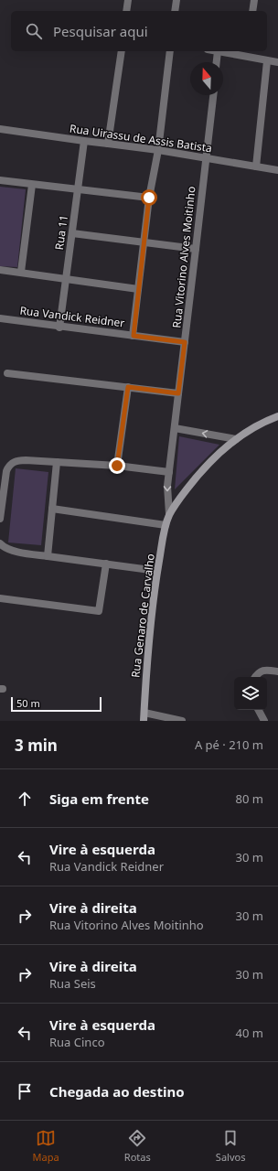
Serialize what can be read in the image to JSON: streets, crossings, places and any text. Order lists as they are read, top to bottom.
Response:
{
  "streets": {
    "main road": ["Rua Genaro de Carvalho"],
    "street": [
      "Rua Uirassu de Assis Batista",
      "Rua 11",
      "Rua Vitorino Alves Moitinho",
      "Rua Vandick Reidner"
    ]
  },
  "crossings": [
    ["Rua Uirassu de Assis Batista", "Rua 11"],
    ["Rua Uirassu de Assis Batista", "Rua Vitorino Alves Moitinho"],
    ["Rua 11", "Rua Vandick Reidner"],
    ["Rua Vitorino Alves Moitinho", "Rua Vandick Reidner"],
    ["Rua Vitorino Alves Moitinho", "Rua Genaro de Carvalho"]
  ],
  "scale_bar": "50 m",
  "north": "top",
  "page": {
    "search": "Pesquisar aqui",
    "scale": "50 m",
    "heading": ["3 min", "A pé · 210 m"],
    "list": [
      ["Siga em frente", "80 m"],
      ["Vire à esquerda", "Rua Vandick Reidner", "30 m"],
      ["Vire à direita", "Rua Vitorino Alves Moitinho", "30 m"],
      ["Vire à direita", "Rua Seis", "30 m"],
      ["Vire à esquerda", "Rua Cinco", "40 m"],
      "Chegada ao destino"
    ],
    "nav": ["Mapa", "Rotas", "Salvos"]
  }
}
